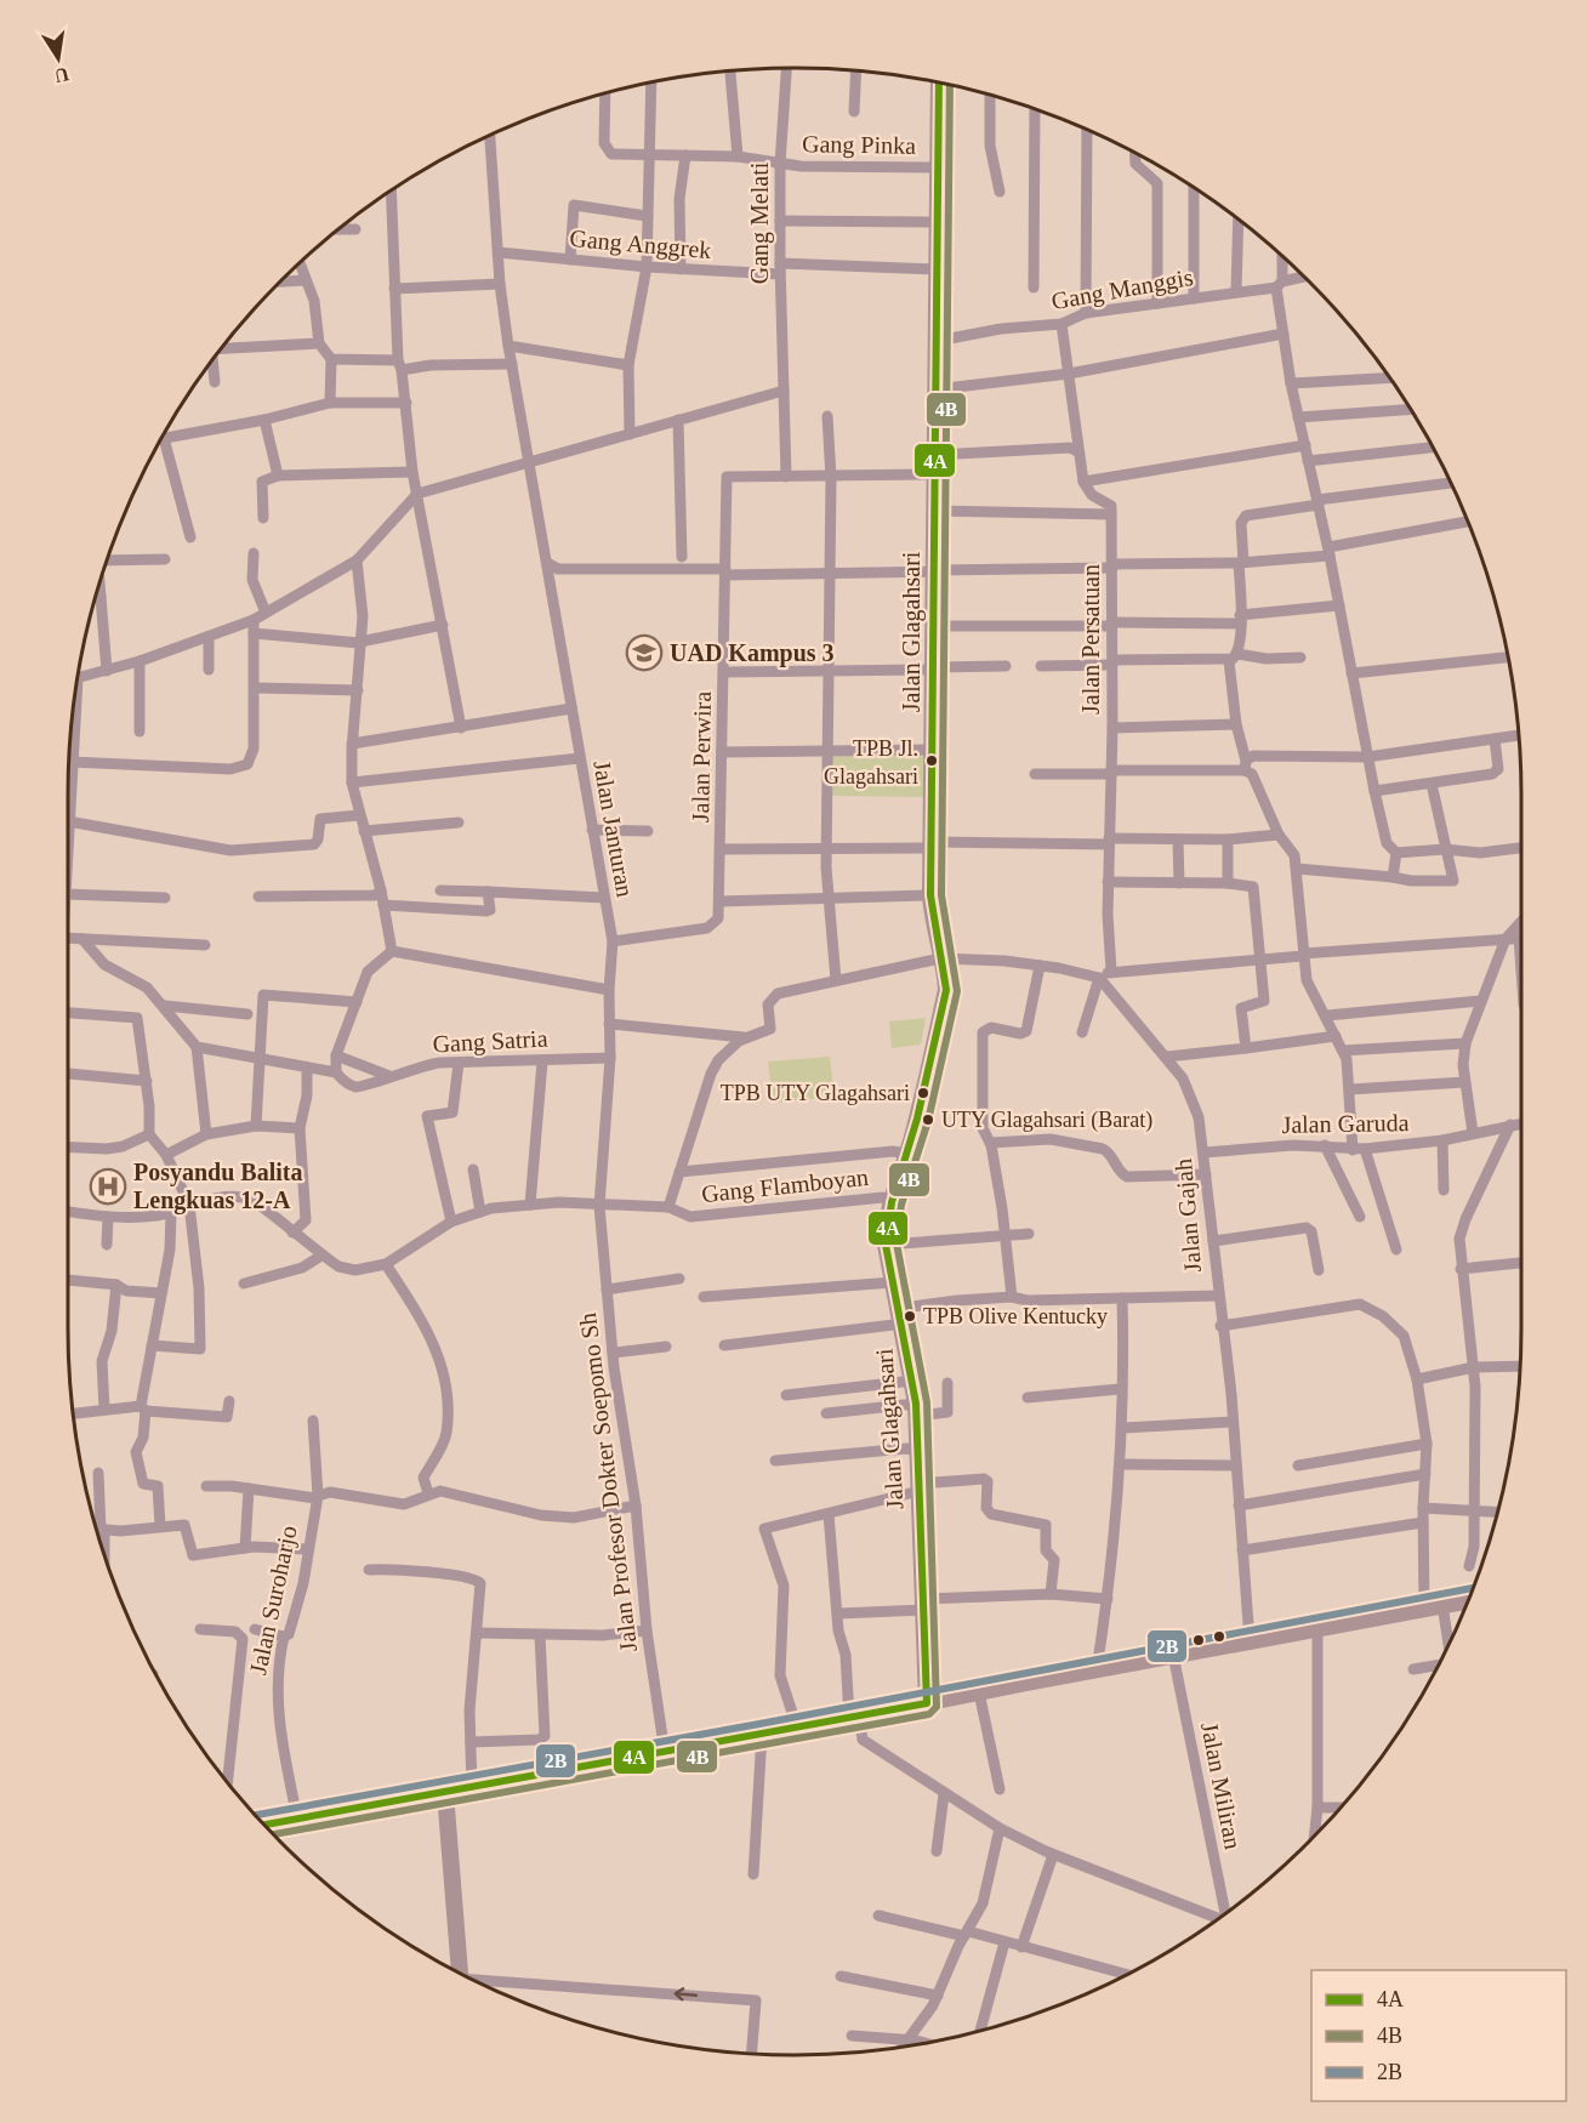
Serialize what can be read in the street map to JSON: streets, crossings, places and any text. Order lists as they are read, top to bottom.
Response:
{
  "streets": {
    "street": [
      "Gang Pinka",
      "Gang Melati",
      "Gang Anggrek",
      "Gang Manggis",
      "Jalan Glagahsari",
      "Jalan Persatuan",
      "Jalan Perwira",
      "Jalan Janturan",
      "Gang Satria",
      "Jalan Garuda",
      "Gang Flamboyan",
      "Jalan Gajah",
      "Jalan Profesor Dokter Soepomo Sh",
      "Jalan Suroharjo",
      "Jalan Miliran"
    ]
  },
  "crossings": [
    ["Gang Pinka", "Gang Melati"],
    ["Gang Pinka", "Jalan Glagahsari"],
    ["Gang Melati", "Gang Anggrek"],
    ["Gang Melati", "Jalan Perwira"],
    ["Gang Anggrek", "Jalan Glagahsari"],
    ["Gang Manggis", "Jalan Glagahsari"],
    ["Jalan Glagahsari", "Jalan Perwira"],
    ["Jalan Glagahsari", "Gang Flamboyan"],
    ["Jalan Perwira", "Jalan Janturan"],
    ["Jalan Janturan", "Gang Satria"],
    ["Jalan Janturan", "Gang Flamboyan"],
    ["Jalan Janturan", "Jalan Profesor Dokter Soepomo Sh"],
    ["Jalan Garuda", "Jalan Gajah"],
    ["Gang Flamboyan", "Jalan Profesor Dokter Soepomo Sh"]
  ],
  "places": {
    "school or university": ["UAD Kampus 3"],
    "other": [
      "TPB Jl. Glagahsari",
      "TPB UTY Glagahsari",
      "UTY Glagahsari (Barat)",
      "TPB Olive Kentucky"
    ],
    "hospital": ["Posyandu Balita Lengkuas 12-A"]
  },
  "lines": ["transit line 4A", "transit line 4B", "transit line 2B"],
  "legend": ["4A", "4B", "2B"],
  "north": "bottom"
}
